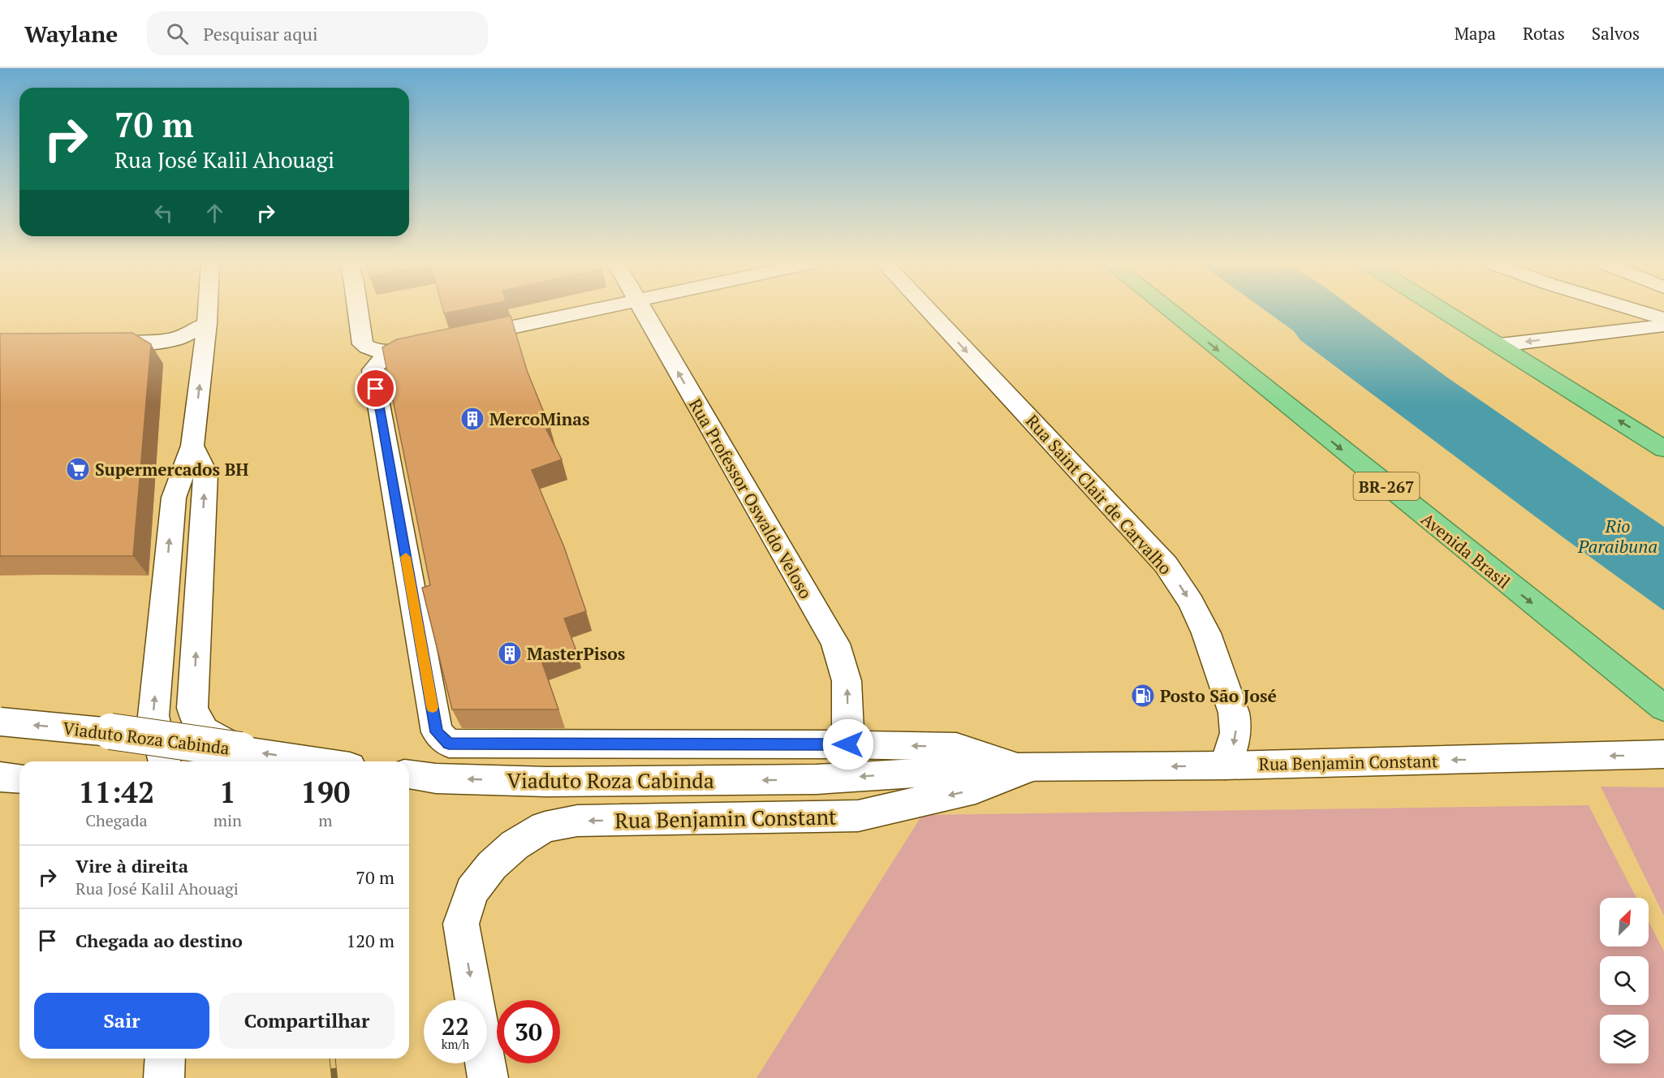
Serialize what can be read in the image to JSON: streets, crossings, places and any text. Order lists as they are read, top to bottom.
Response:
{
  "streets": {
    "highway": ["BR-267", "Avenida Brasil"],
    "street": [
      "Rua Saint Clair de Carvalho",
      "Rua Professor Oswaldo Veloso",
      "Viaduto Roza Cabinda",
      "Rua Benjamin Constant"
    ]
  },
  "crossings": [
    ["Rua Saint Clair de Carvalho", "Rua Benjamin Constant"],
    ["Rua Professor Oswaldo Veloso", "Rua Benjamin Constant"],
    ["Viaduto Roza Cabinda", "Rua Benjamin Constant"]
  ],
  "one_way": [
    "Rua Saint Clair de Carvalho",
    "Rua Professor Oswaldo Veloso",
    "Viaduto Roza Cabinda",
    "Rua Benjamin Constant"
  ],
  "water": ["Rio Paraibuna"],
  "places": {
    "building": ["MercoMinas", "MasterPisos"],
    "supermarket": ["Supermercados BH"],
    "fuel station": ["Posto São José"]
  },
  "north": "top right",
  "page": {
    "header": "Waylane",
    "search": "Pesquisar aqui",
    "nav": ["Mapa", "Rotas", "Salvos"],
    "turn": ["70 m", "Rua José Kalil Ahouagi"],
    "eta": [
      "11:42",
      "Chegada",
      "1",
      "min",
      "190",
      "m"
    ],
    "list": [
      {
        "name": "Vire à direita",
        "note": "Rua José Kalil Ahouagi",
        "value": "70 m"
      },
      {
        "name": "Chegada ao destino",
        "value": "120 m"
      }
    ],
    "buttons": ["Sair", "Compartilhar"],
    "speed": "22 km/h",
    "limit": "30"
  }
}
